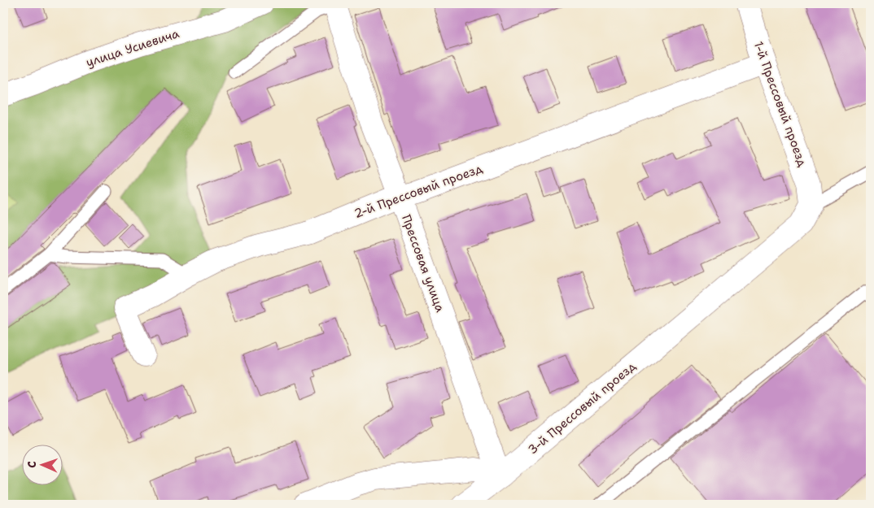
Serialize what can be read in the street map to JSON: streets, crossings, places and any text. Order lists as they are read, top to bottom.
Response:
{
  "streets": {
    "street": [
      "улица Усиевича",
      "1-й Прессовый проезд",
      "2-й Прессовый проезд",
      "Прессовая улица",
      "3-й Прессовый проезд"
    ]
  },
  "crossings": [
    ["1-й Прессовый проезд", "2-й Прессовый проезд"],
    ["1-й Прессовый проезд", "3-й Прессовый проезд"],
    ["2-й Прессовый проезд", "Прессовая улица"],
    ["Прессовая улица", "3-й Прессовый проезд"]
  ],
  "north": "left"
}
